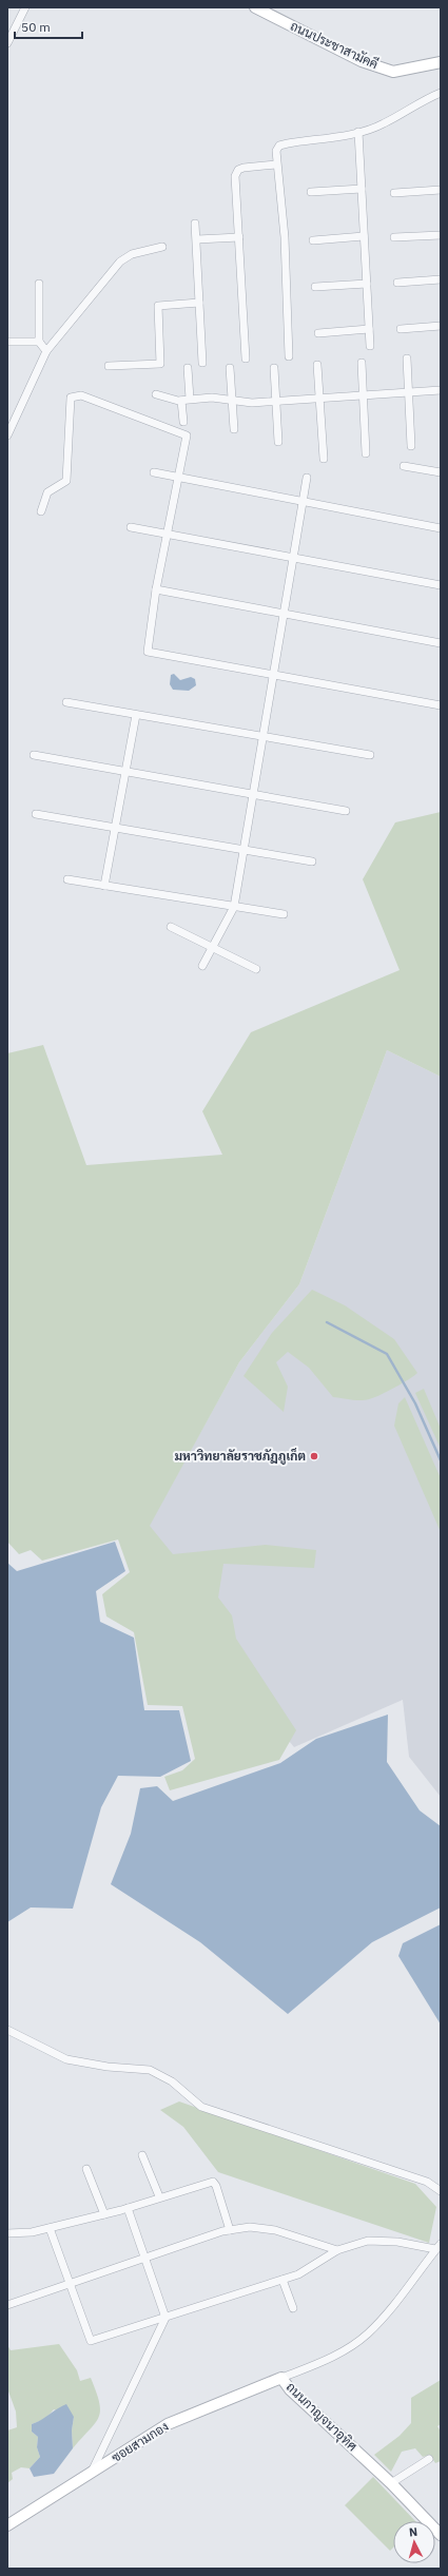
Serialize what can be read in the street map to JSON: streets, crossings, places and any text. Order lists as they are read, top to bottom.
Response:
{
  "streets": {
    "street": ["ถนนประชาสามัคคี", "ถนนกาญจนาอุทิศ", "ซอยสามกอง"]
  },
  "crossings": [
    ["ถนนกาญจนาอุทิศ", "ซอยสามกอง"]
  ],
  "places": ["มหาวิทยาลัยราชภัฏภูเก็ต"],
  "scale_bar": "50 m",
  "north": "top"
}
